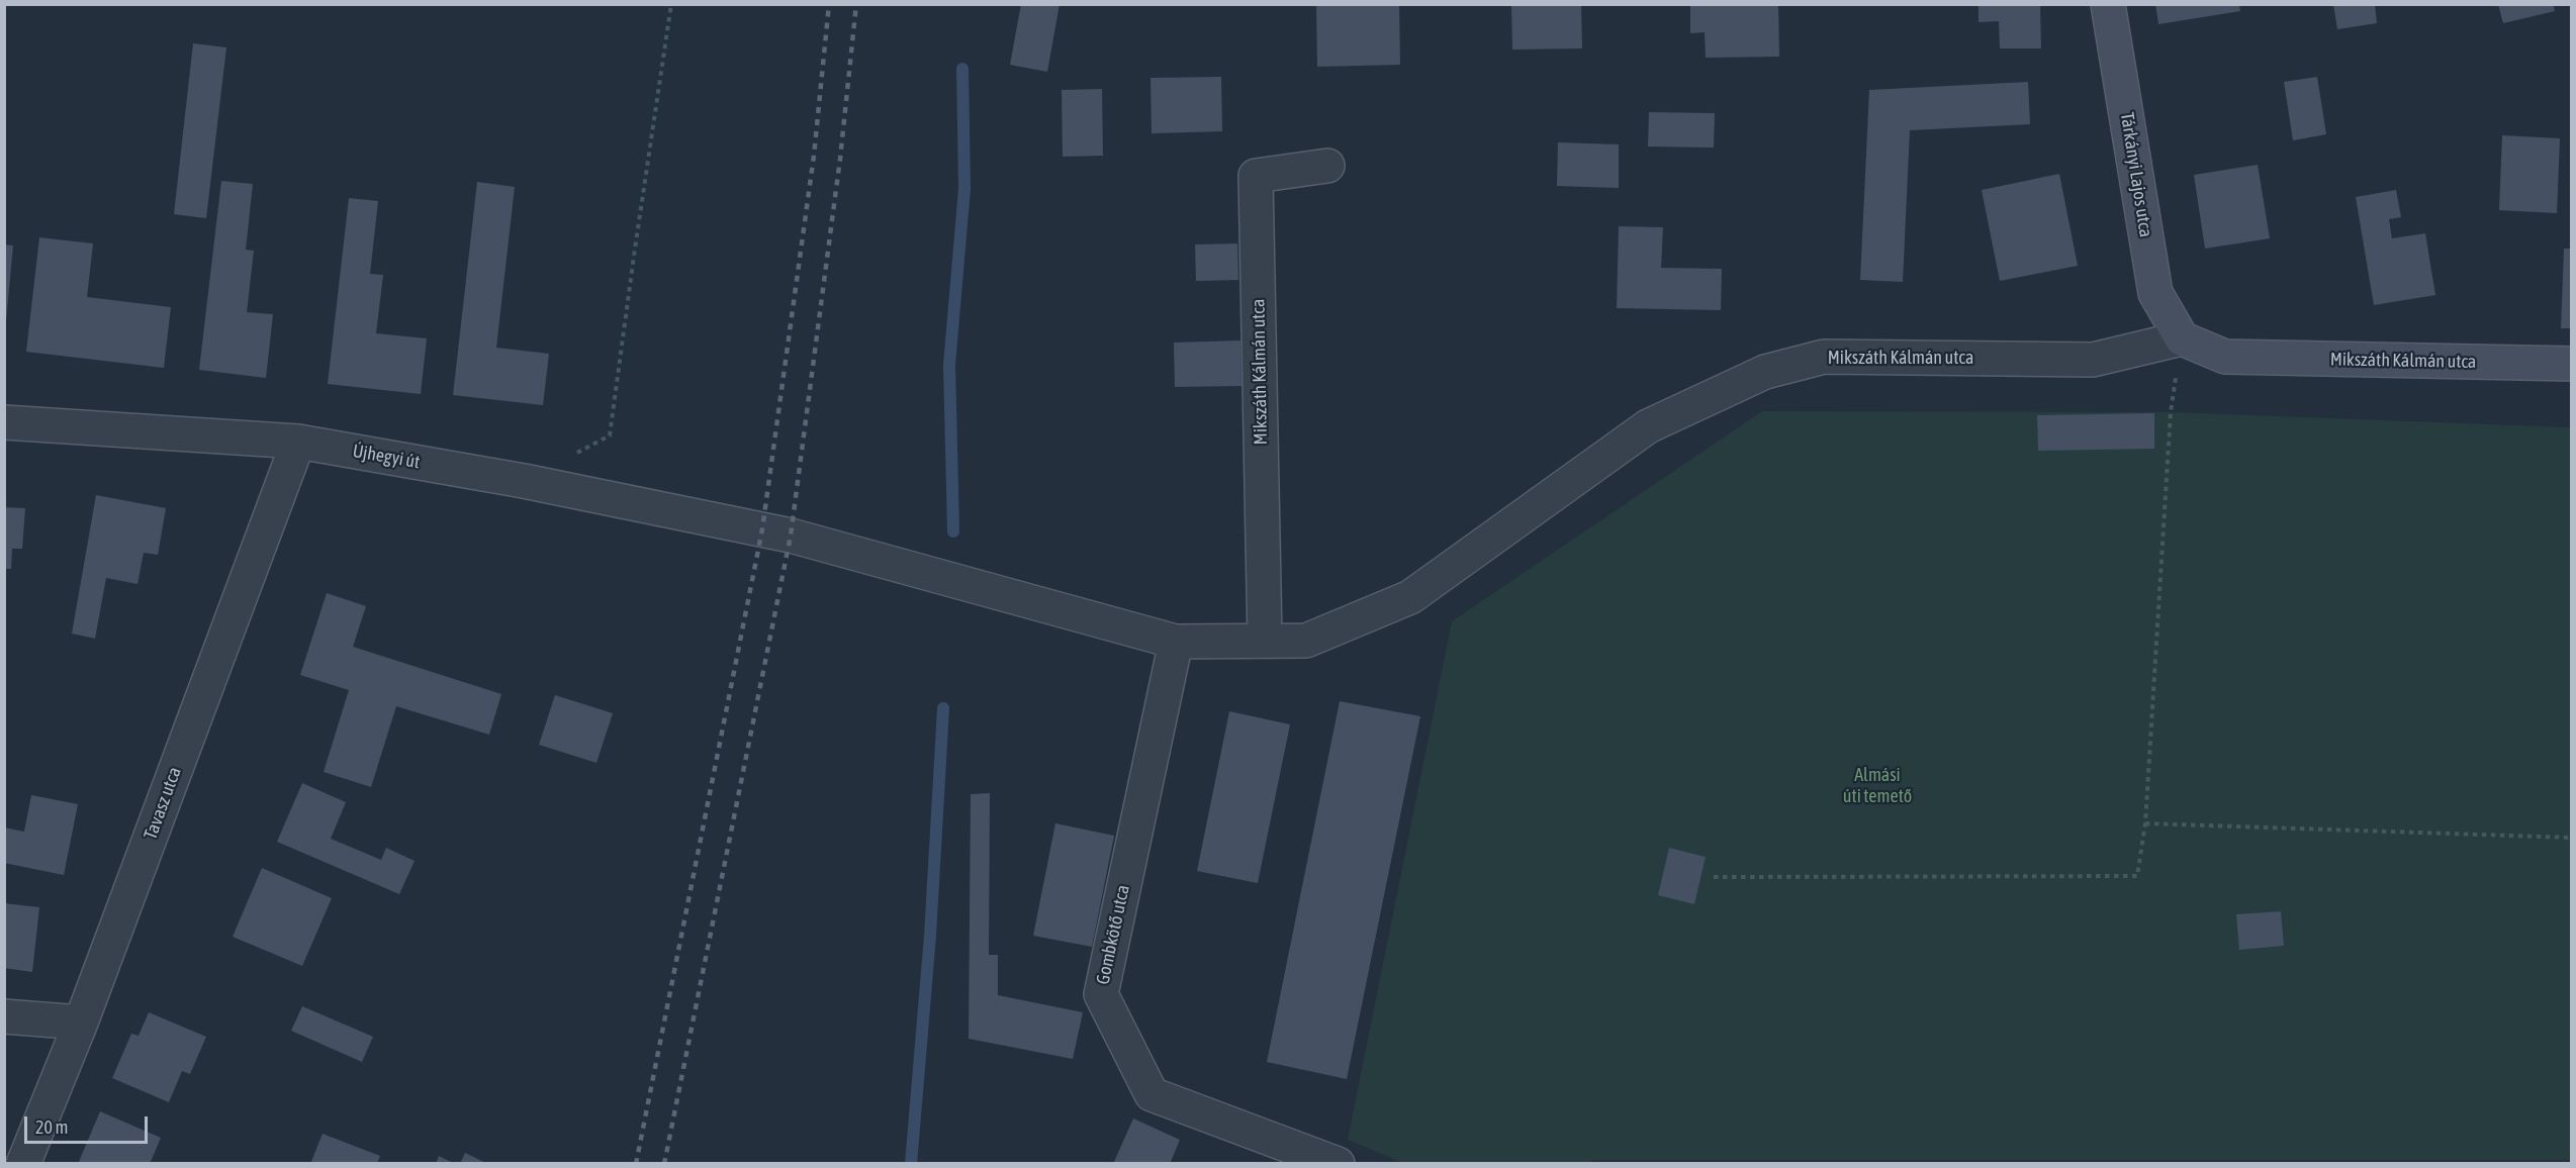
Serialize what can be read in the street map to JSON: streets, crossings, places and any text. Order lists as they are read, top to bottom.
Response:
{
  "streets": {
    "street": [
      "Tárkányi Lajos utca",
      "Mikszáth Kálmán utca",
      "Újhegyi út",
      "Tavasz utca",
      "Gombkötő utca"
    ]
  },
  "crossings": [
    ["Tárkányi Lajos utca", "Mikszáth Kálmán utca"],
    ["Mikszáth Kálmán utca", "Újhegyi út"],
    ["Mikszáth Kálmán utca", "Gombkötő utca"],
    ["Újhegyi út", "Tavasz utca"]
  ],
  "parks": ["Almási úti temető"],
  "scale_bar": "20 m"
}
